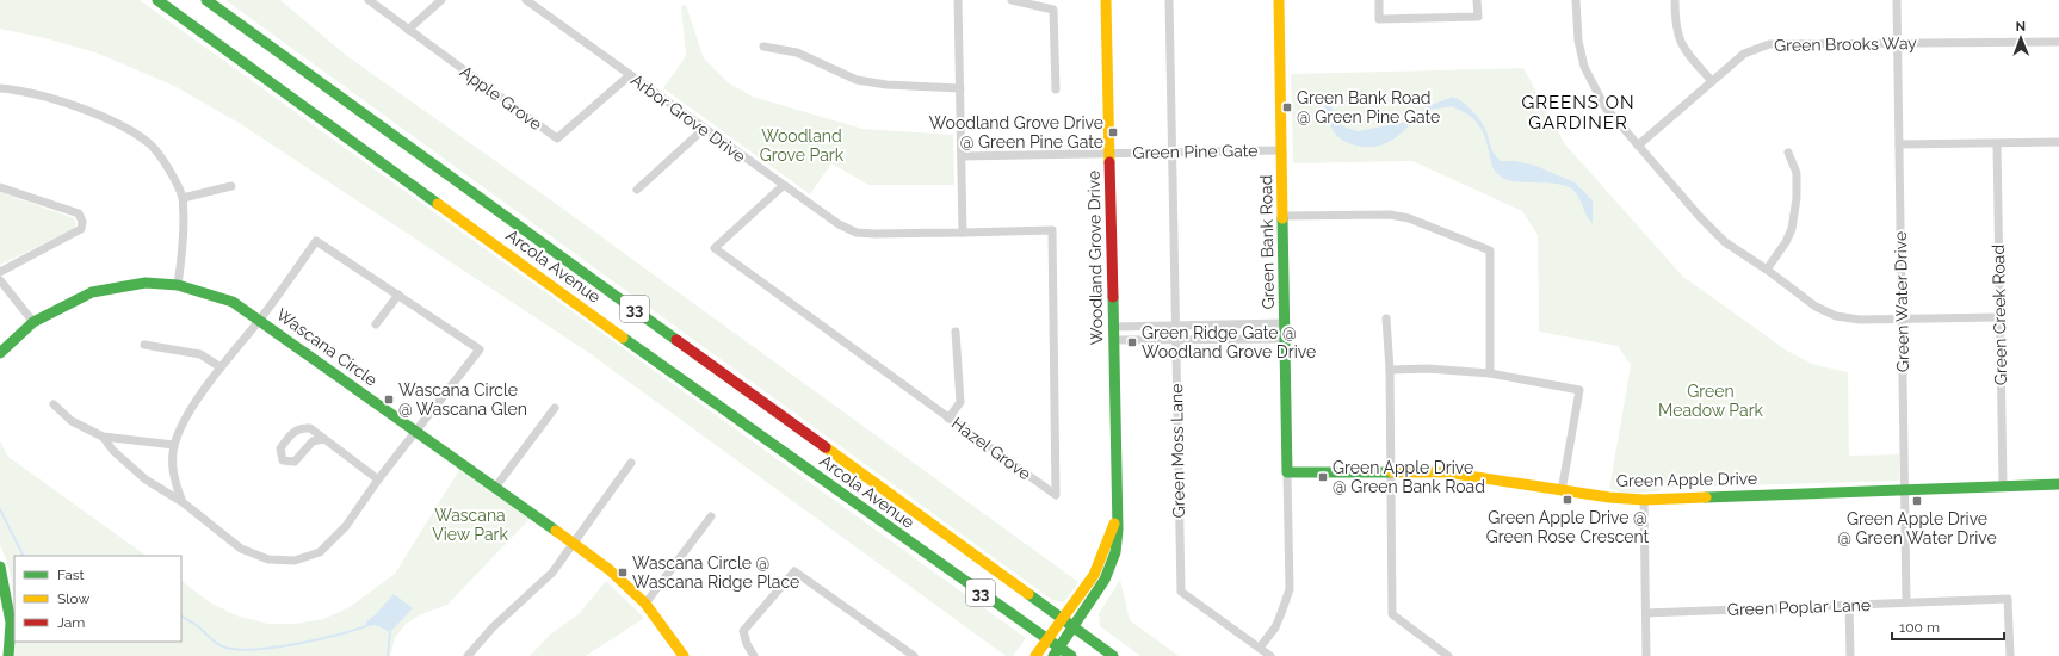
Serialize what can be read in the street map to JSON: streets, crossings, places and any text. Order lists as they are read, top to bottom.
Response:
{
  "streets": {
    "street": [
      "Green Brooks Way",
      "Apple Grove",
      "Arbor Grove Drive",
      "Green Pine Gate",
      "Green Bank Road",
      "Woodland Grove Drive",
      "Arcola Avenue",
      "Green Water Drive",
      "33",
      "Green Creek Road",
      "Wascana Circle",
      "Hazel Grove",
      "Green Moss Lane",
      "Green Apple Drive",
      "Green Poplar Lane"
    ]
  },
  "crossings": [
    ["Green Brooks Way", "Green Water Drive"],
    ["Apple Grove", "Arbor Grove Drive"],
    ["Arbor Grove Drive", "Hazel Grove"],
    ["Green Pine Gate", "Green Bank Road"],
    ["Green Pine Gate", "Woodland Grove Drive"],
    ["Green Pine Gate", "Green Moss Lane"],
    ["Green Bank Road", "Green Moss Lane"],
    ["Green Bank Road", "Green Apple Drive"],
    ["Woodland Grove Drive", "Arcola Avenue"],
    ["Green Water Drive", "Green Apple Drive"],
    ["Green Water Drive", "Green Poplar Lane"],
    ["Green Creek Road", "Green Apple Drive"]
  ],
  "districts": ["GREENS ON GARDINER"],
  "parks": ["Woodland Grove Park", "Green Meadow Park", "Wascana View Park"],
  "places": {
    "transit": [
      "Green Bank Road @ Green Pine Gate",
      "Woodland Grove Drive @ Green Pine Gate",
      "Green Ridge Gate @ Woodland Grove Drive",
      "Wascana Circle @ Wascana Glen",
      "Green Apple Drive @ Green Bank Road",
      "Green Apple Drive @ Green Rose Crescent",
      "Green Apple Drive @ Green Water Drive",
      "Wascana Circle @ Wascana Ridge Place"
    ]
  },
  "legend": ["Fast", "Slow", "Jam"],
  "scale_bar": "100 m",
  "north": "top"
}
